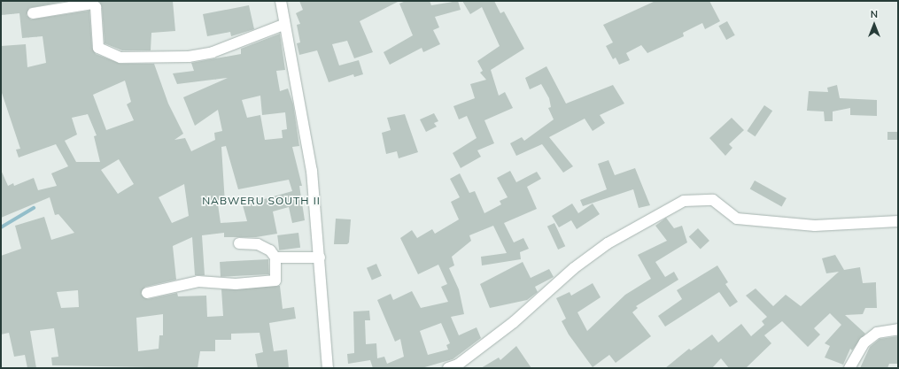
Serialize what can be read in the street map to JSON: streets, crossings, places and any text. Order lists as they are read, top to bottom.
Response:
{
  "districts": ["NABWERU SOUTH II"],
  "north": "top"
}
